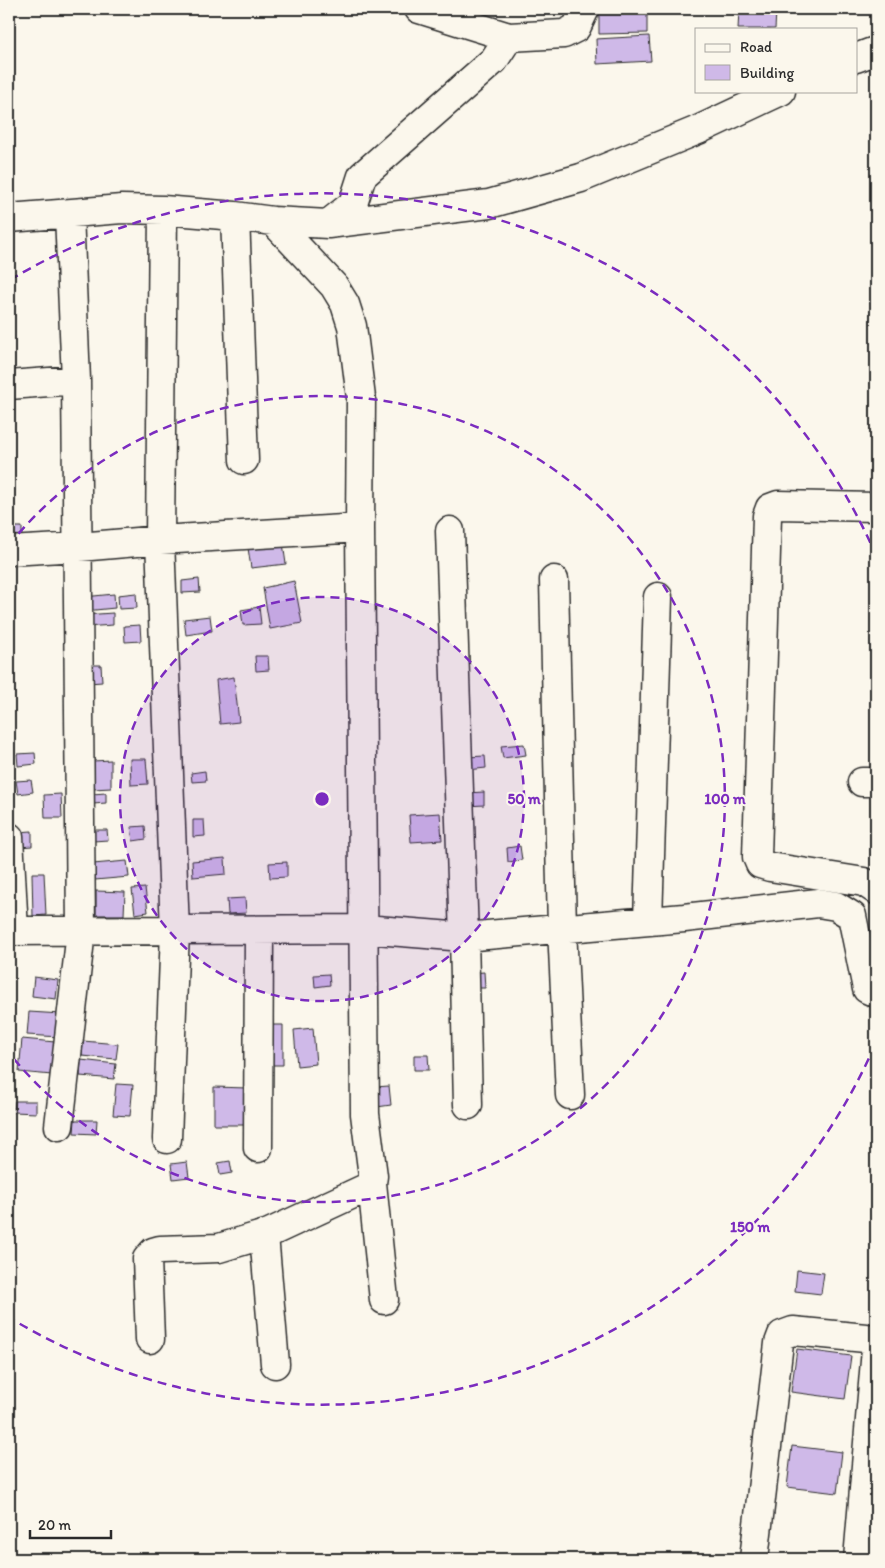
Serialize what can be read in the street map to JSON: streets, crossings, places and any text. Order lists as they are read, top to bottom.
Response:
{
  "legend": ["Road", "Building"],
  "scale_bar": "20 m",
  "rings": ["50 m", "100 m", "150 m"]
}
